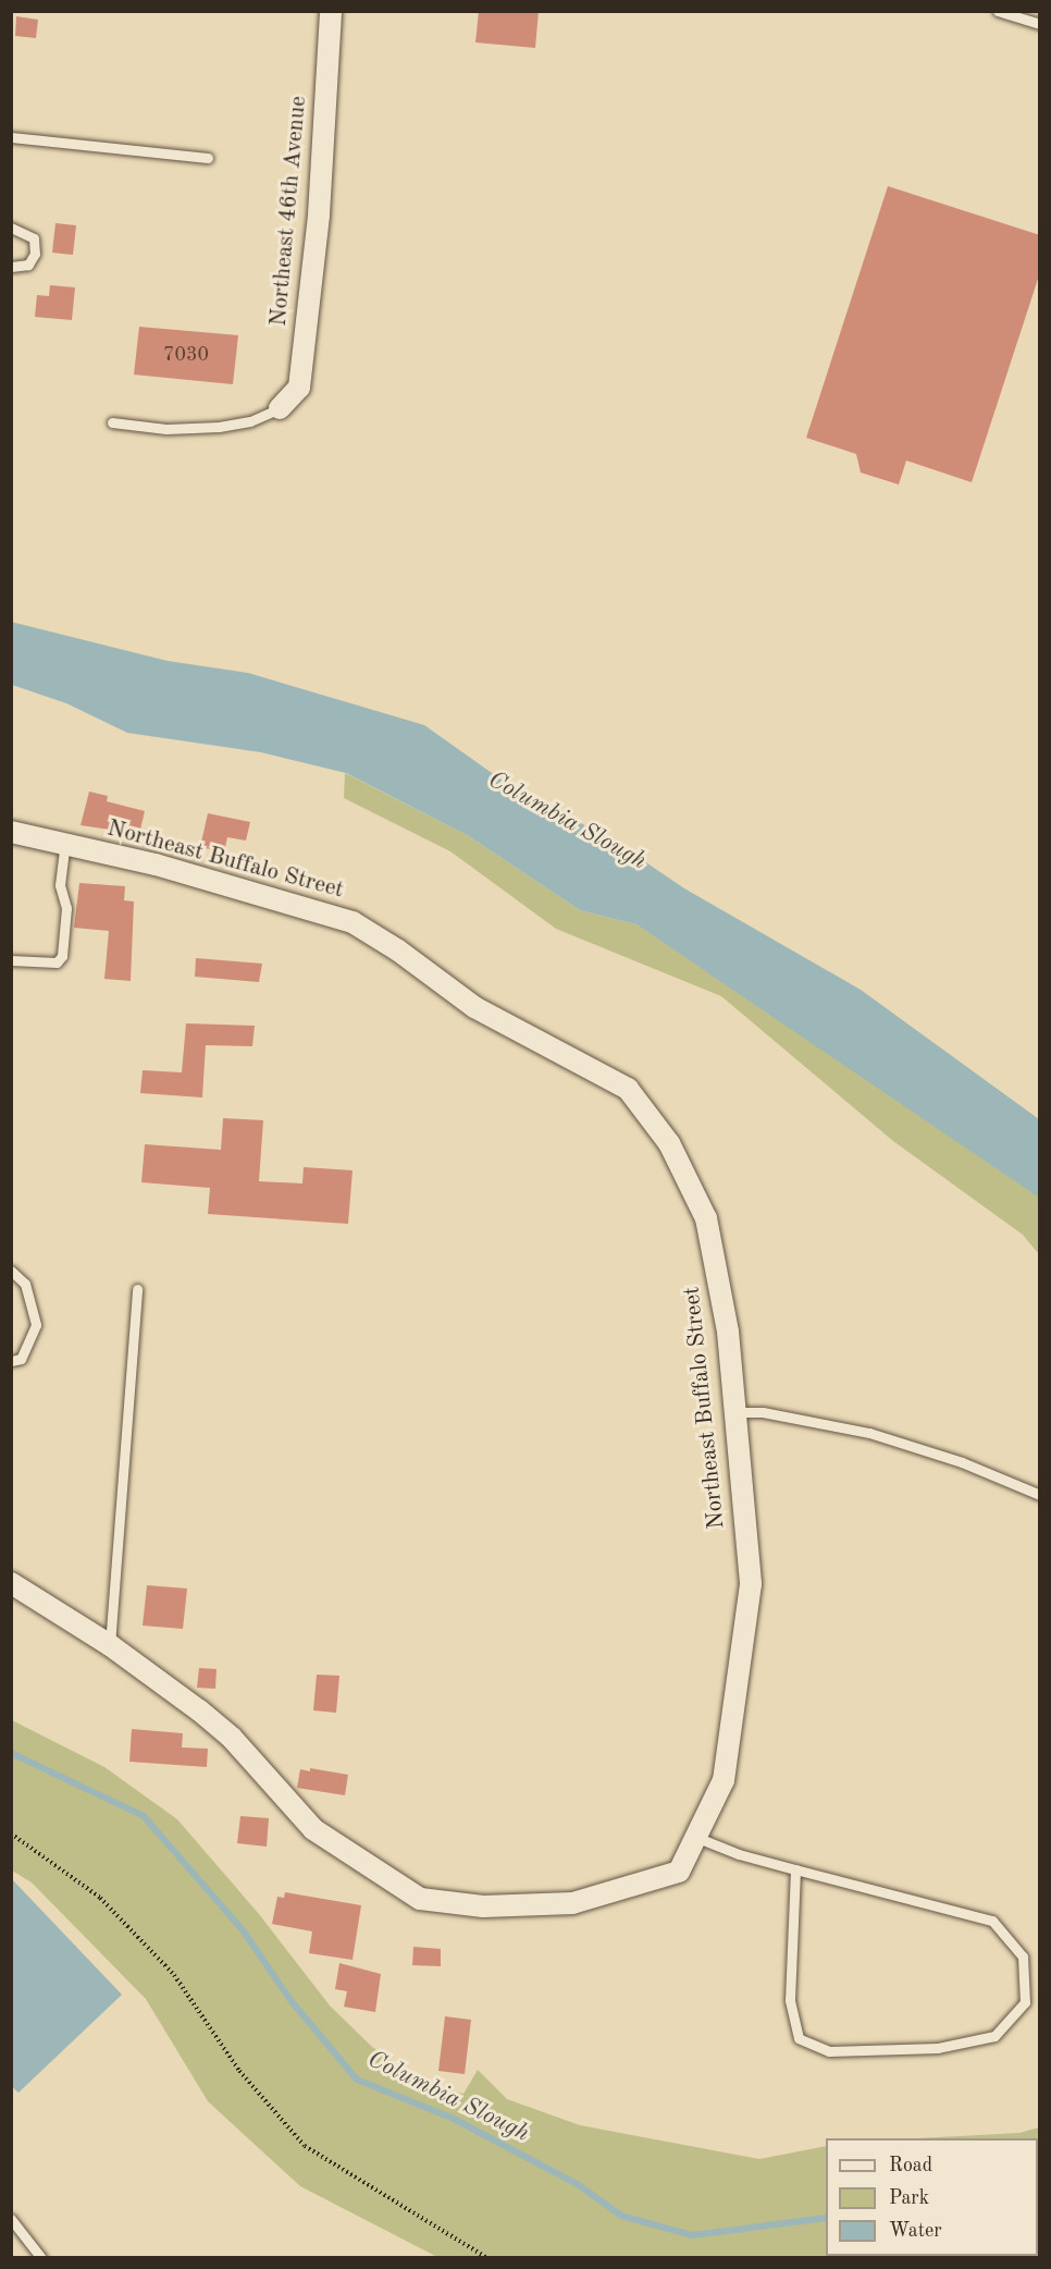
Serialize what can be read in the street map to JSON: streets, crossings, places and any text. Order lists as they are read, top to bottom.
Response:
{
  "streets": {
    "street": ["Northeast 46th Avenue", "Northeast Buffalo Street"]
  },
  "water": ["Columbia Slough"],
  "house_numbers": ["7030"],
  "legend": ["Road", "Park", "Water"]
}
